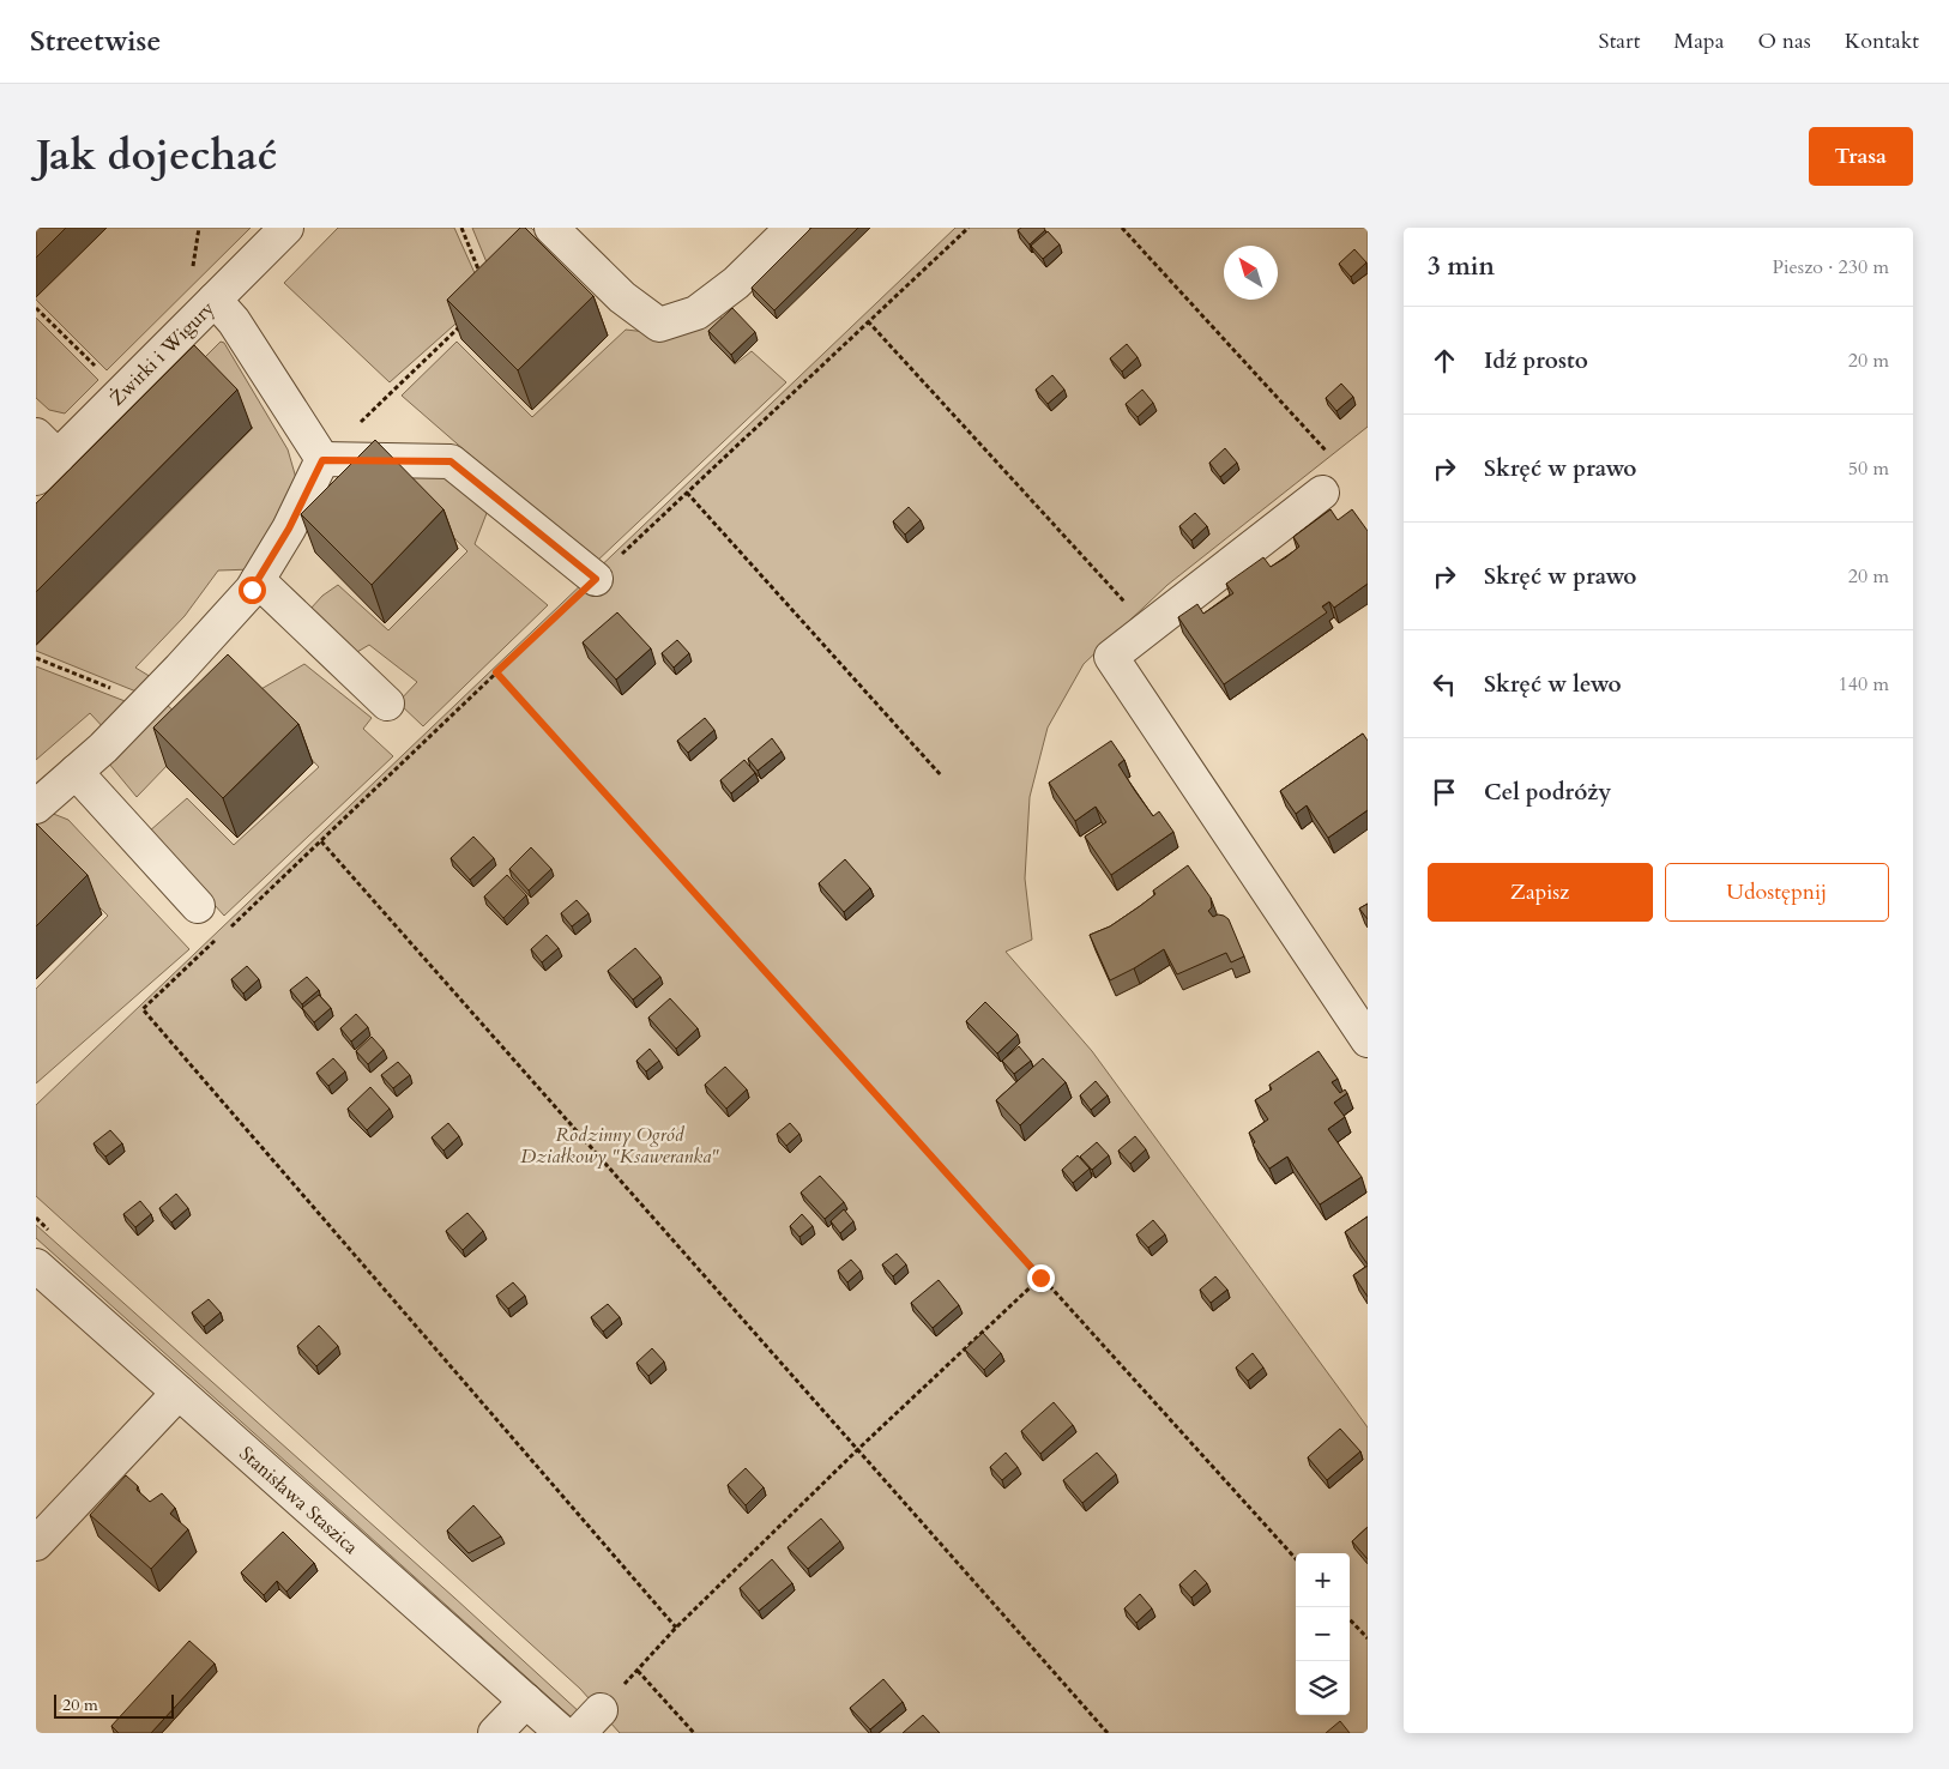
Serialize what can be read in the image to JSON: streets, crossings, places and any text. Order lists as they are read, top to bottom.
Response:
{
  "streets": {
    "street": ["Żwirki i Wigury", "Stanisława Staszica"]
  },
  "parks": ["Rodzinny Ogród Działkowy \"Ksaweranka\""],
  "scale_bar": "20 m",
  "north": "top left",
  "page": {
    "header": "Streetwise",
    "nav": [
      "Start",
      "Mapa",
      "O nas",
      "Kontakt"
    ],
    "title": "Jak dojechać",
    "buttons": [
      "Trasa",
      ["Zapisz", "Udostępnij"]
    ],
    "heading": ["3 min", "Pieszo · 230 m"],
    "list": [
      ["Idź prosto", "20 m"],
      ["Skręć w prawo", "50 m"],
      ["Skręć w prawo", "20 m"],
      ["Skręć w lewo", "140 m"],
      "Cel podróży"
    ],
    "map_buttons": ["+", "−"],
    "scale": "20 m"
  }
}
